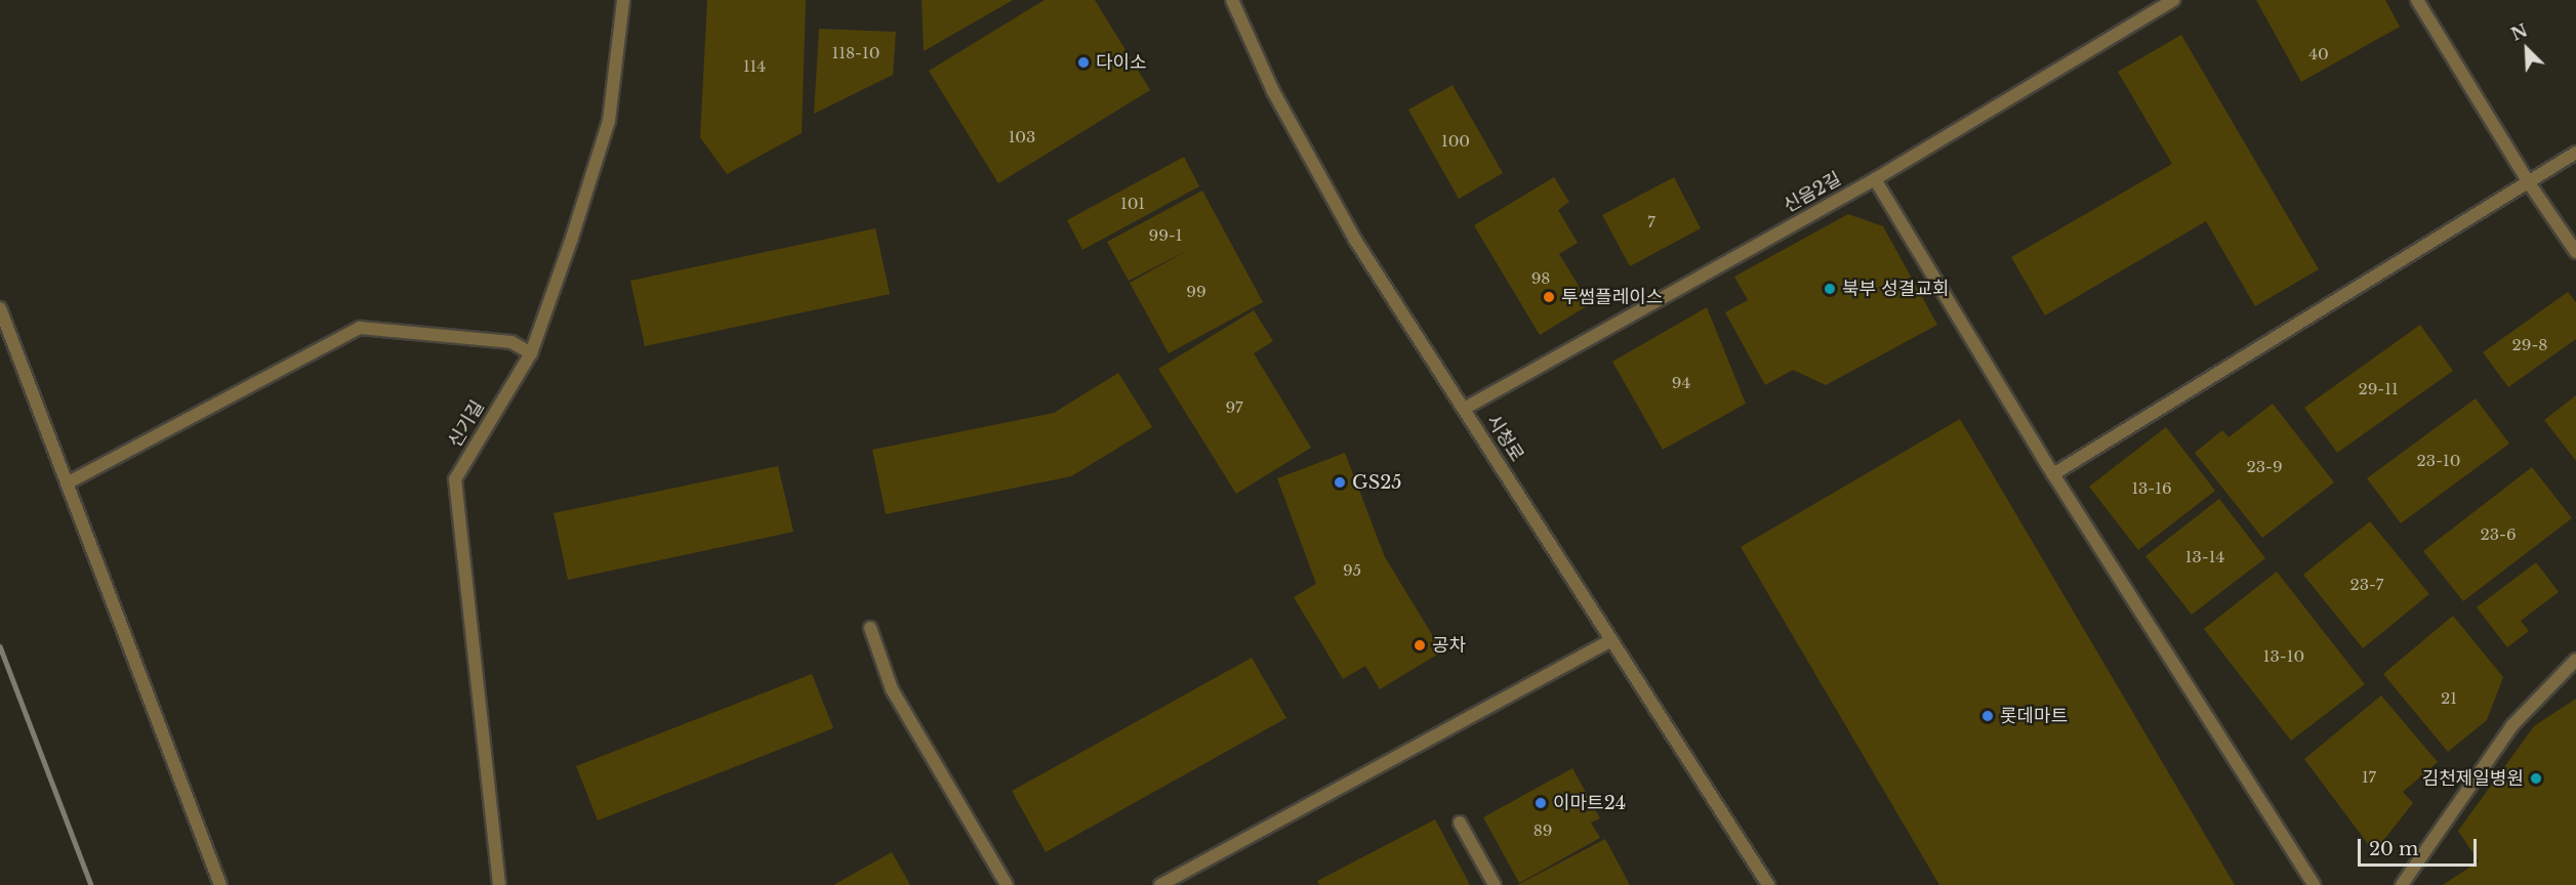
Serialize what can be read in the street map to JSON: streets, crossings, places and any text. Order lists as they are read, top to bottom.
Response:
{
  "streets": {
    "street": ["신음2길", "신기길", "시청로"]
  },
  "crossings": [
    ["신음2길", "시청로"]
  ],
  "places": [
    "다이소",
    "북부 성결교회",
    "투썸플레이스",
    "GS25",
    "공차",
    "롯데마트",
    "김천제일병원",
    "이마트24"
  ],
  "house_numbers": [
    "118-10",
    "40",
    "114",
    "103",
    "100",
    "101",
    "7",
    "99-1",
    "98",
    "99",
    "29-8",
    "94",
    "29-11",
    "97",
    "23-10",
    "23-9",
    "13-16",
    "23-6",
    "13-14",
    "95",
    "23-7",
    "13-10",
    "21",
    "17",
    "89"
  ],
  "scale_bar": "20 m",
  "north": "top left"
}
